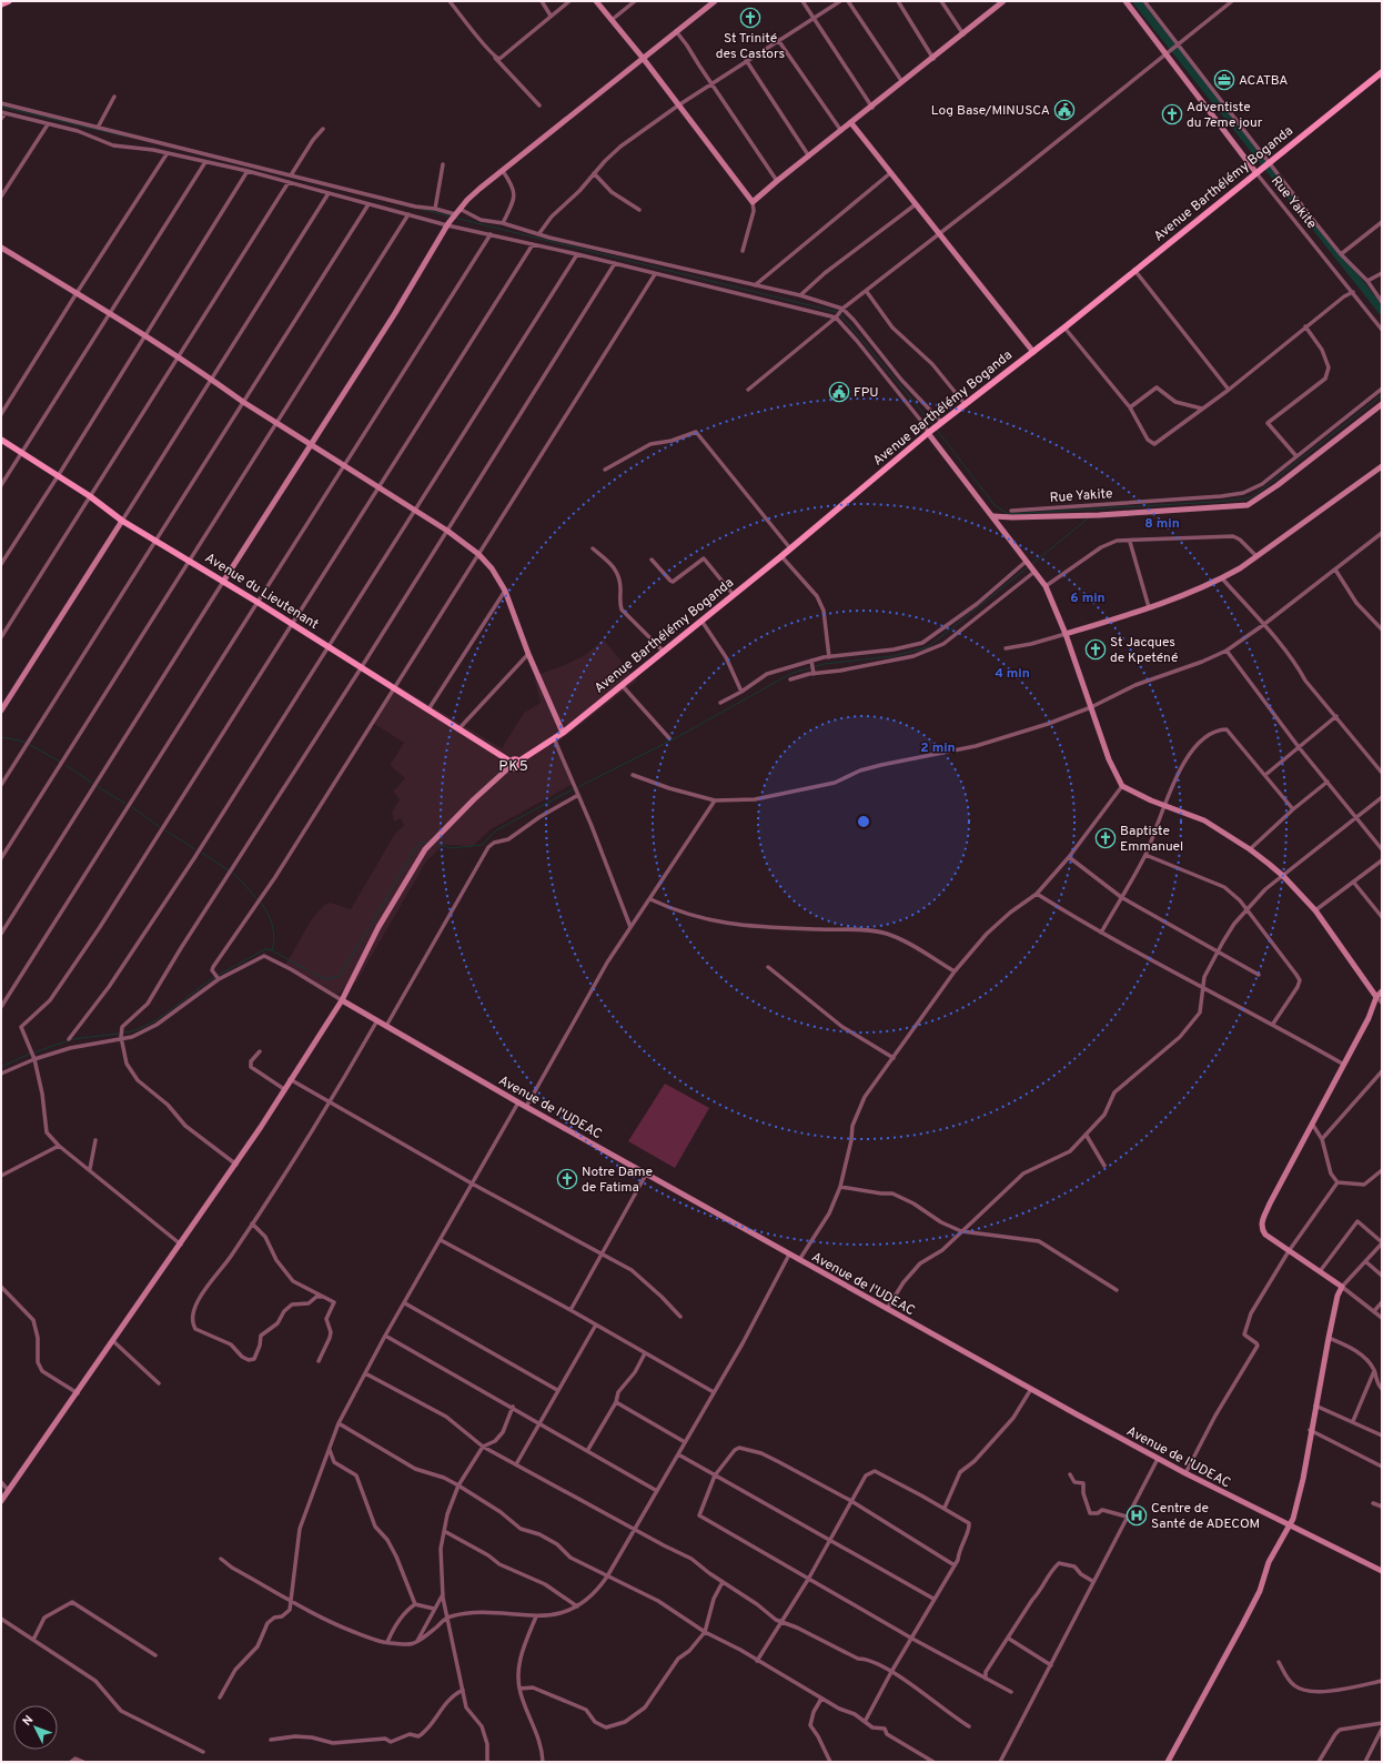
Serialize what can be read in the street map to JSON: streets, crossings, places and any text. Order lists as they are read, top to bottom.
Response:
{
  "streets": {
    "main road": ["Avenue Barthélémy Boganda", "Avenue du Lieutenant"],
    "street": ["Rue Yakite", "Avenue de I'UDEAC"]
  },
  "crossings": [
    ["Avenue Barthélémy Boganda", "Rue Yakite"],
    ["Avenue Barthélémy Boganda", "Avenue du Lieutenant"]
  ],
  "districts": ["PK5"],
  "places": {
    "church": [
      "St Trinité des Castors",
      "Adventiste du 7eme jour",
      "St Jacques de Kpeténé",
      "Baptiste Emmanuel",
      "Notre Dame de Fatima"
    ],
    "office": ["ACATBA"],
    "public building": ["Log Base/MINUSCA", "FPU"],
    "hospital": ["Centre de Santé de ADECOM"]
  },
  "north": "top left",
  "rings": [
    "8 min",
    "6 min",
    "4 min",
    "2 min"
  ]
}
